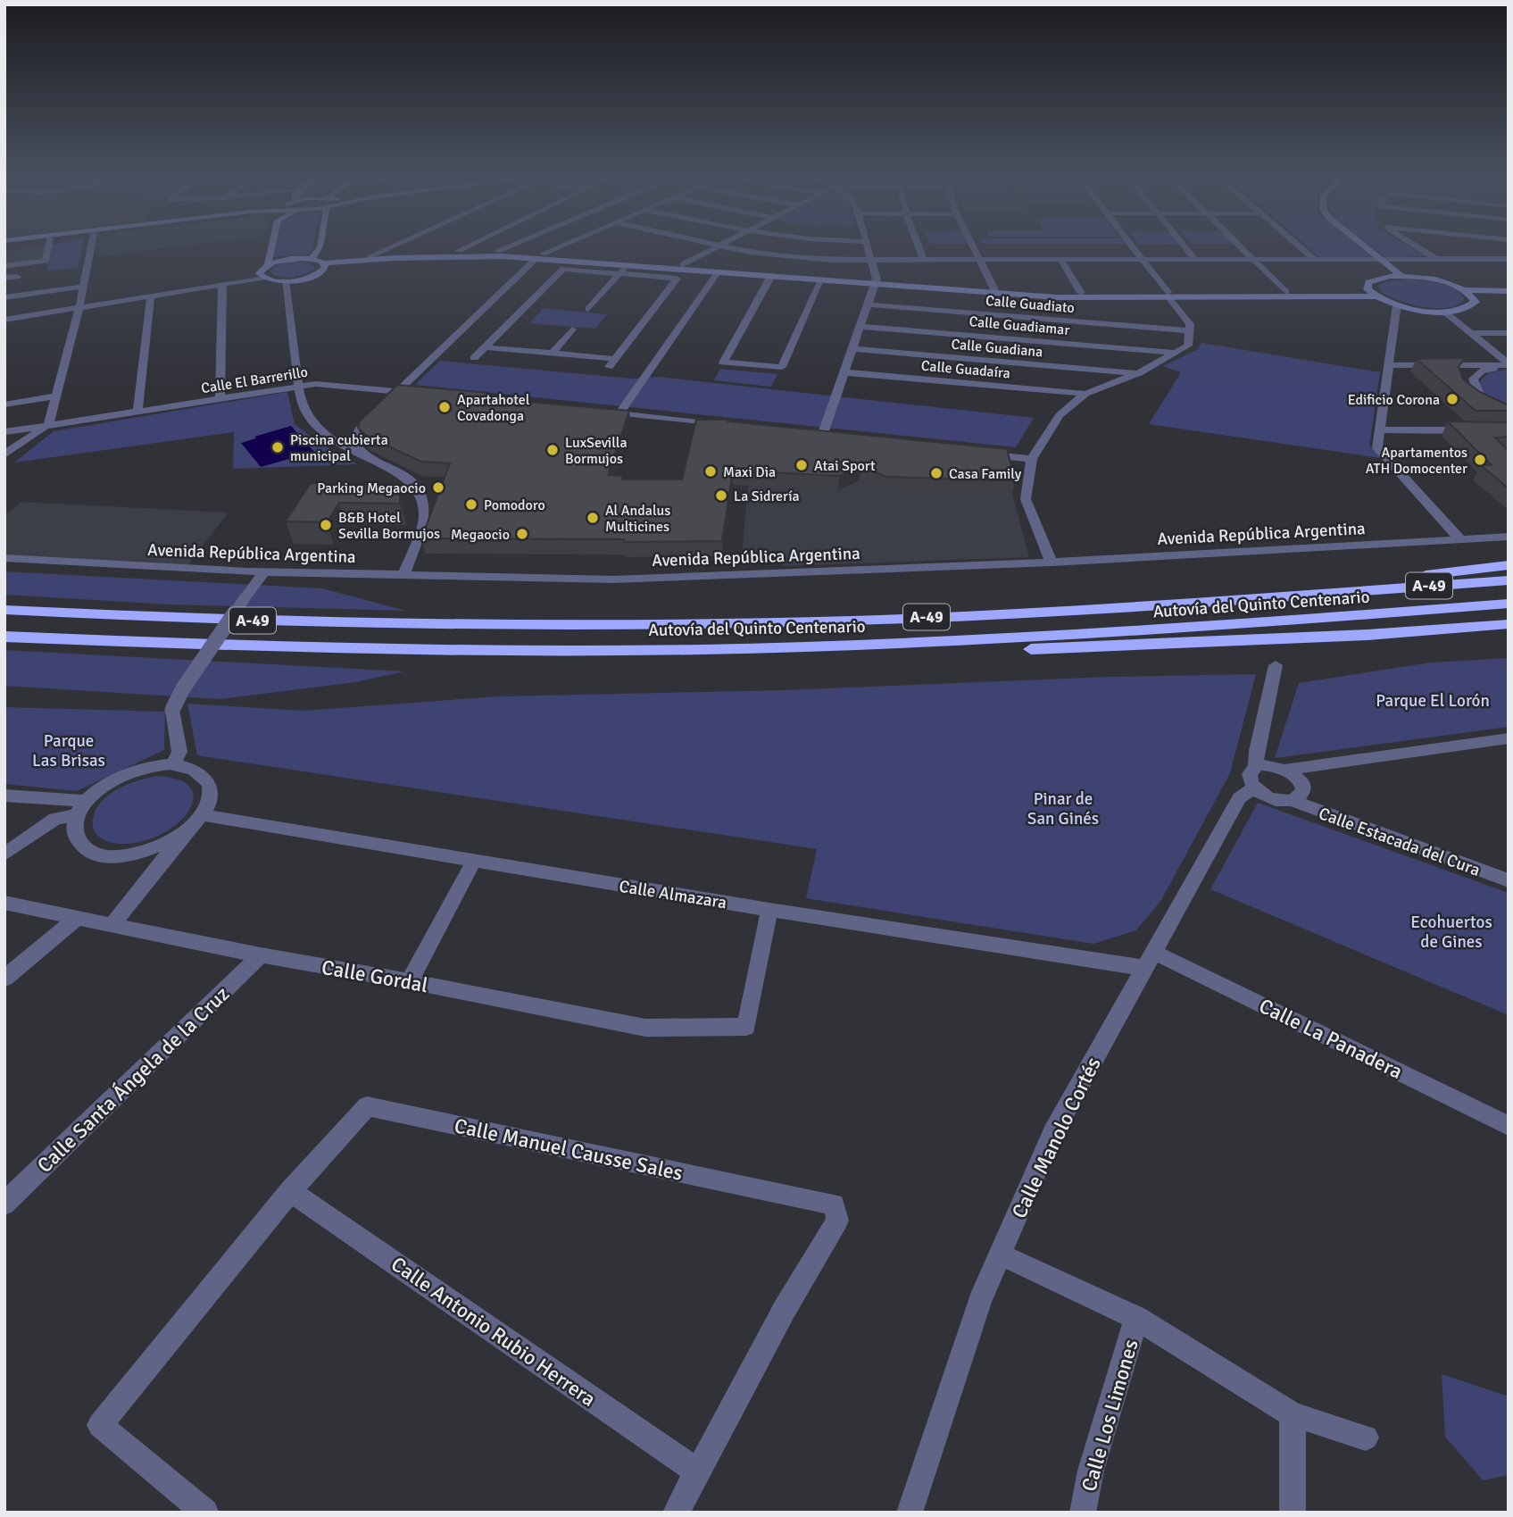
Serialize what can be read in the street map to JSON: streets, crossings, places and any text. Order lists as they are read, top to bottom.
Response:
{
  "streets": {
    "highway": ["A-49", "Autovía del Quinto Centenario"],
    "street": [
      "Calle Guadiato",
      "Calle Guadiamar",
      "Calle Guadiana",
      "Calle Guadaíra",
      "Calle El Barrerillo",
      "Avenida República Argentina",
      "Calle Estacada del Cura",
      "Calle Almazara",
      "Calle Gordal",
      "Calle La Panadera",
      "Calle Santa Ángela de la Cruz",
      "Calle Manolo Cortés",
      "Calle Manuel Causse Sales",
      "Calle Antonio Rubio Herrera",
      "Calle Los Limones"
    ]
  },
  "crossings": [
    ["Calle Estacada del Cura", "Calle Manolo Cortés"],
    ["Calle Almazara", "Calle Gordal"],
    ["Calle Almazara", "Calle La Panadera"],
    ["Calle Almazara", "Calle Manolo Cortés"],
    ["Calle Gordal", "Calle Santa Ángela de la Cruz"],
    ["Calle La Panadera", "Calle Manolo Cortés"],
    ["Calle Manolo Cortés", "Calle Los Limones"],
    ["Calle Manuel Causse Sales", "Calle Antonio Rubio Herrera"]
  ],
  "parks": [
    "Parque El Lorón",
    "Parque Las Brisas",
    "Pinar de San Ginés",
    "Ecohuertos de Gines"
  ],
  "places": [
    "Edificio Corona",
    "Apartahotel Covadonga",
    "Piscina cubierta municipal",
    "LuxSevilla Bormujos",
    "Apartamentos ATH Domocenter",
    "Atai Sport",
    "Maxi Dia",
    "Casa Family",
    "Parking Megaocio",
    "La Sidrería",
    "Pomodoro",
    "Al Andalus Multicines",
    "B&B Hotel Sevilla Bormujos",
    "Megaocio"
  ]
}
